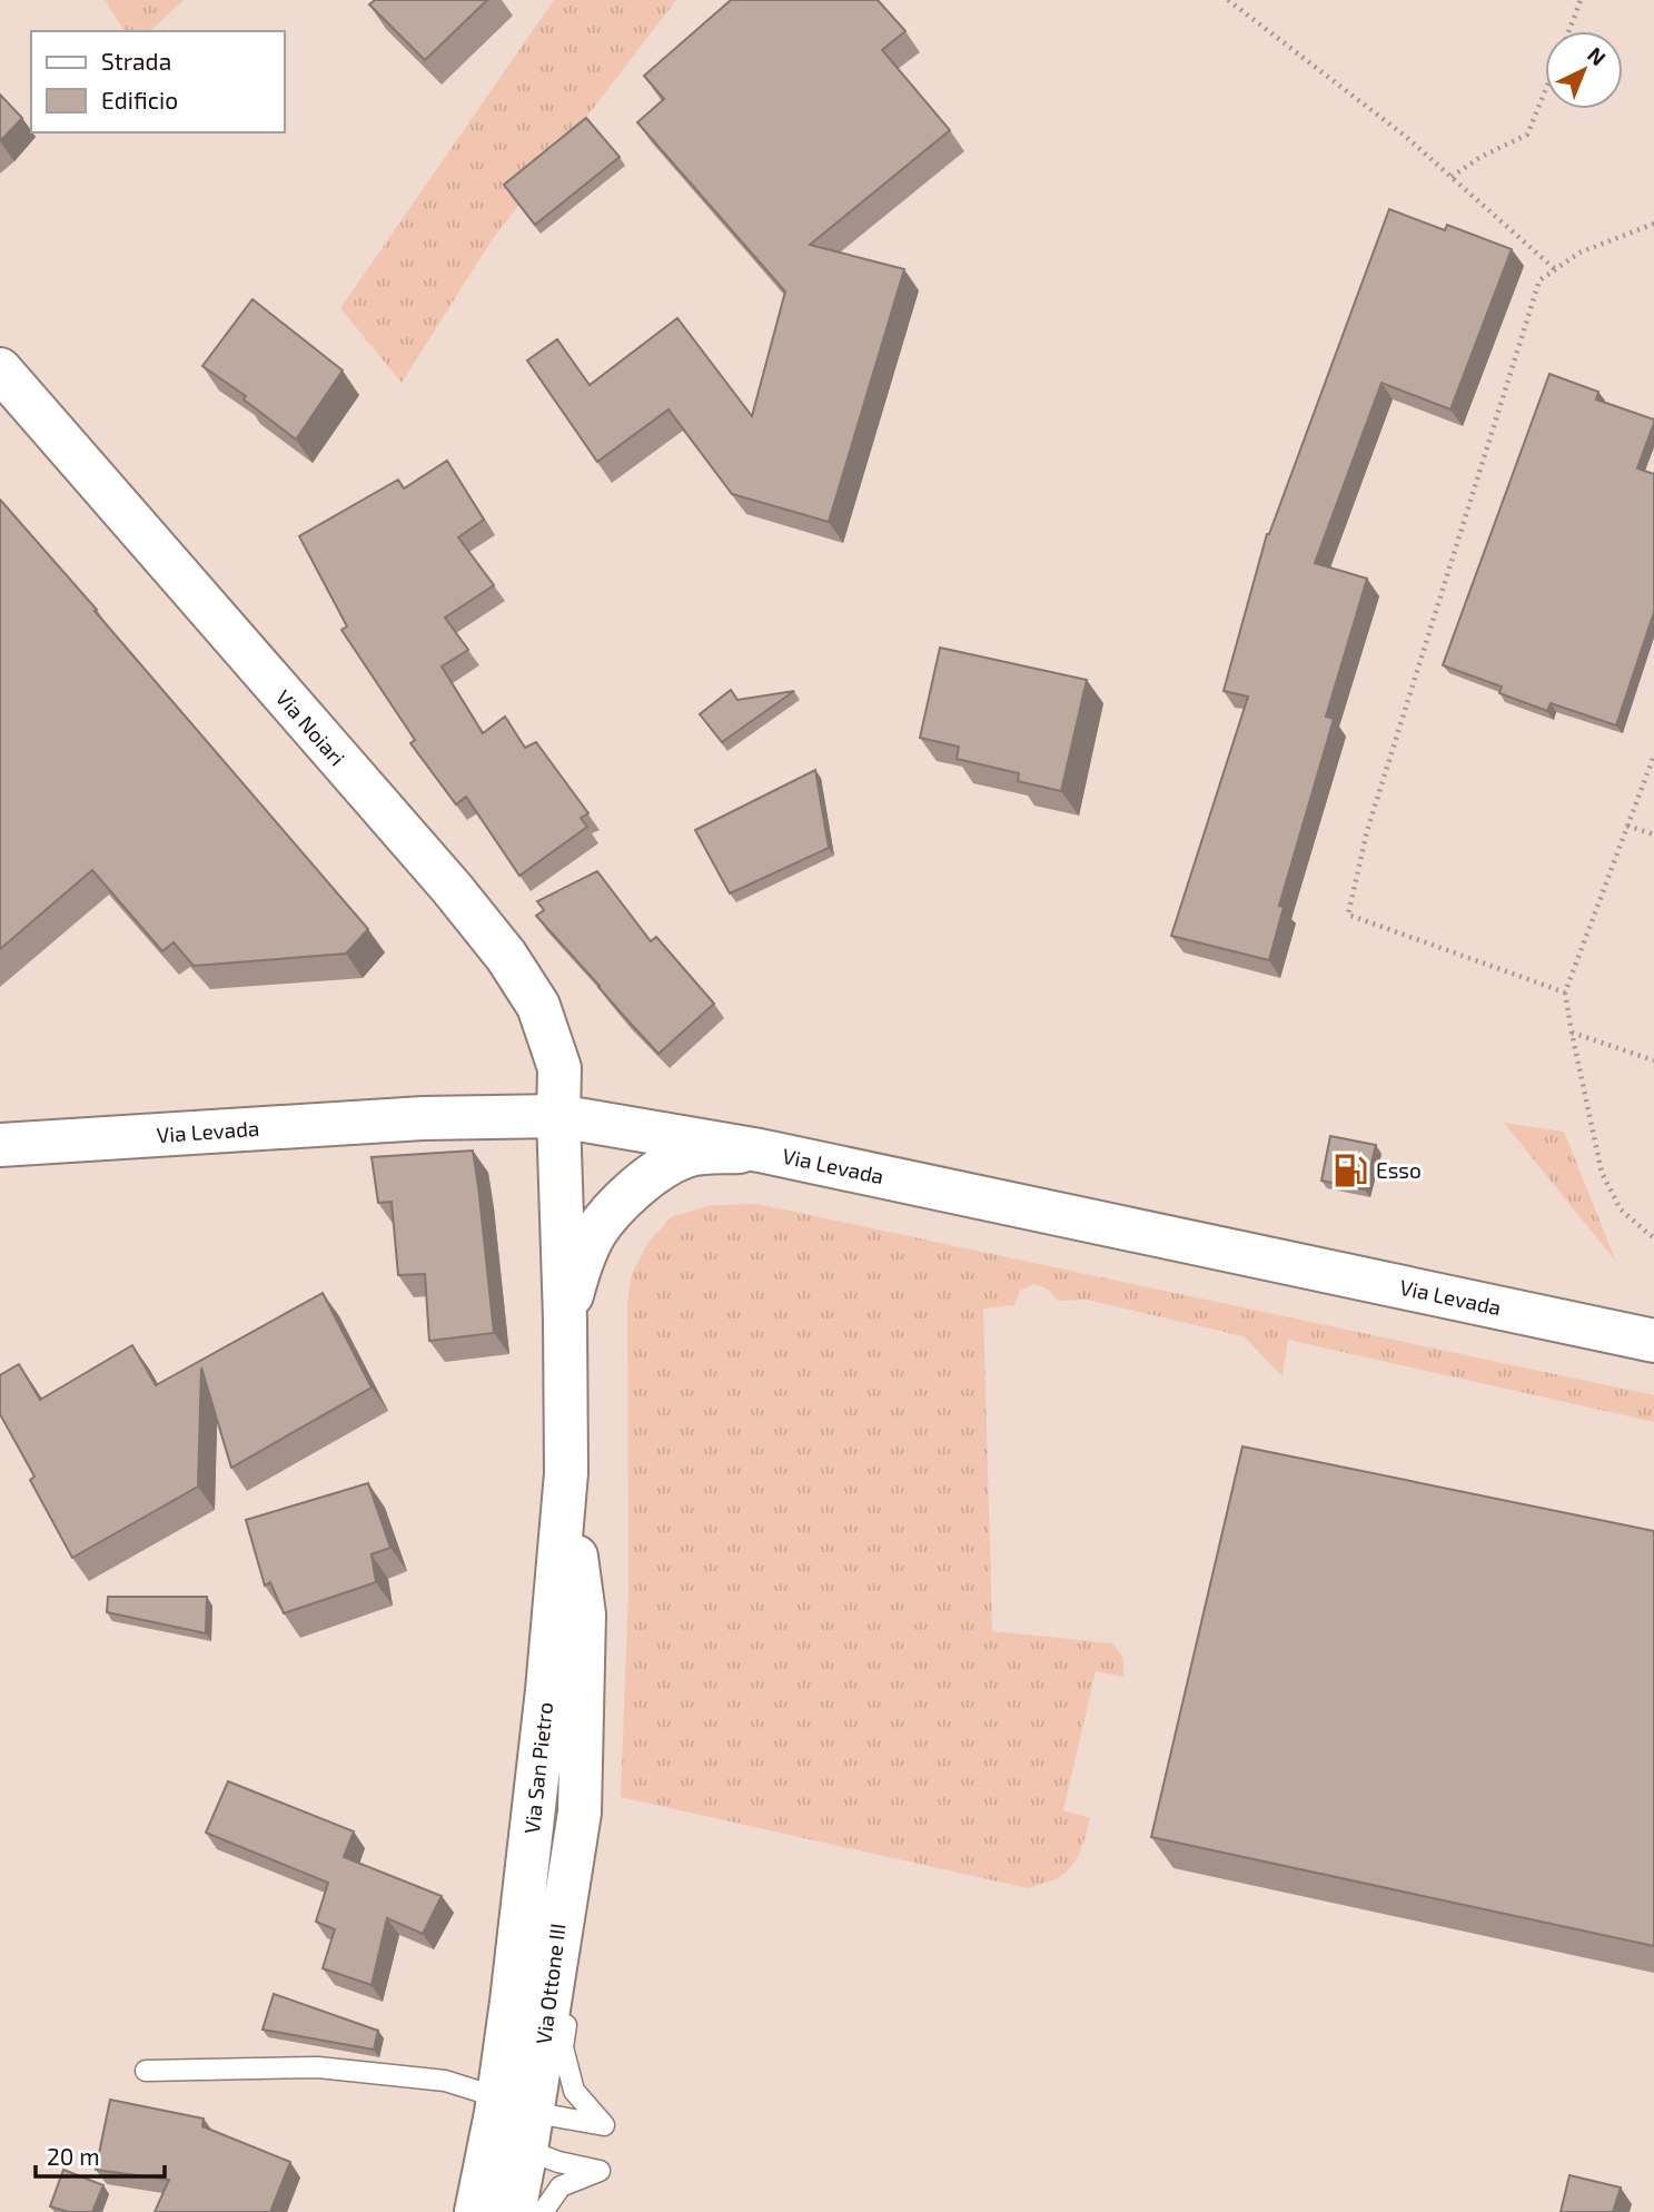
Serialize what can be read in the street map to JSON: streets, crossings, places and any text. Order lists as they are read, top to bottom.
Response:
{
  "streets": {
    "street": ["Via Noiari", "Via Levada", "Via San Pietro"],
    "lane": ["Via Ottone III"]
  },
  "crossings": [
    ["Via Noiari", "Via Levada"],
    ["Via Noiari", "Via San Pietro"],
    ["Via Levada", "Via San Pietro"],
    ["Via San Pietro", "Via Ottone III"]
  ],
  "places": {
    "fuel station": ["Esso"]
  },
  "legend": ["Strada", "Edificio"],
  "scale_bar": "20 m",
  "north": "top right"
}
